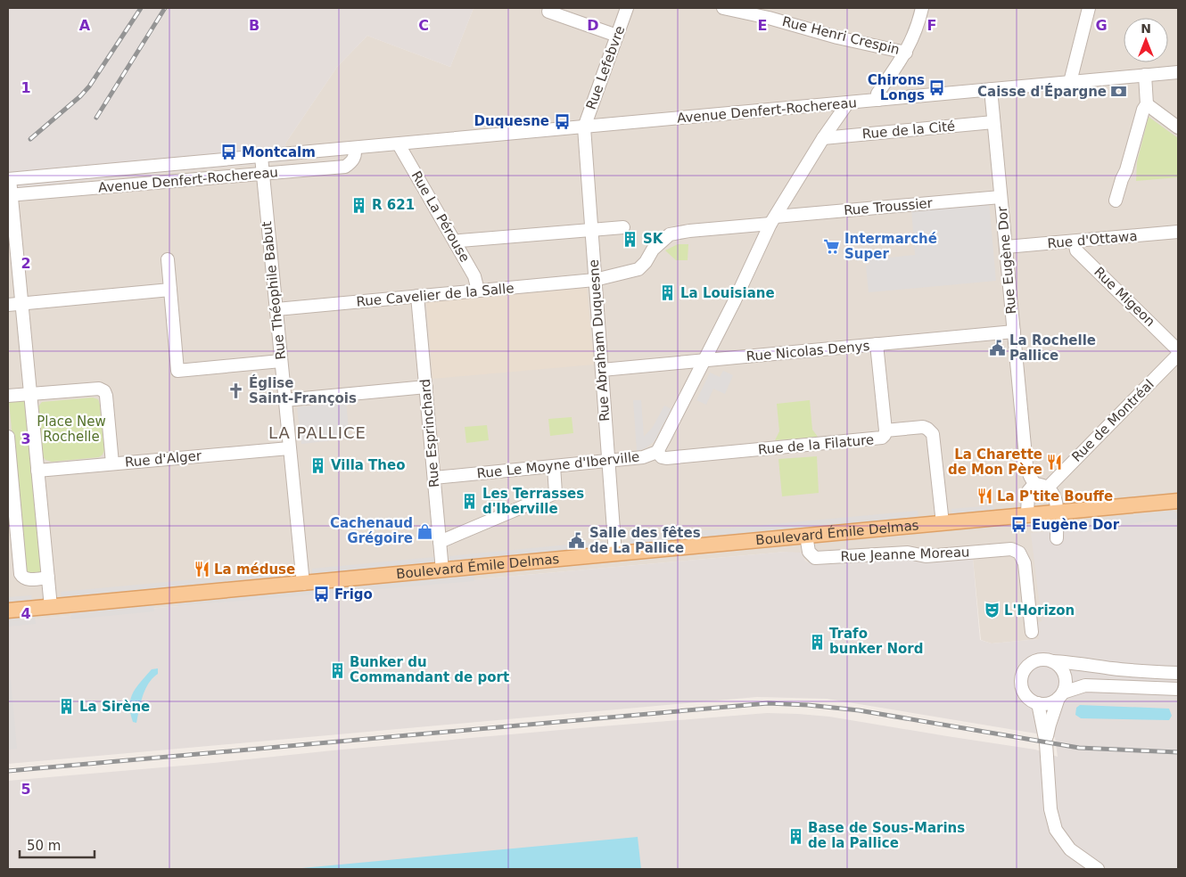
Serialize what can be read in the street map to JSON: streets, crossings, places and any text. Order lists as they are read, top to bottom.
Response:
{
  "streets": {
    "main road": ["Boulevard Émile Delmas"],
    "street": [
      "Rue Henri Crespin",
      "Rue Lefebvre",
      "Avenue Denfert-Rochereau",
      "Rue de la Cité",
      "Rue Troussier",
      "Rue La Pérouse",
      "Rue d'Ottawa",
      "Rue Eugène Dor",
      "Rue Théophile Babut",
      "Rue Cavelier de la Salle",
      "Rue Migeon",
      "Rue Abraham Duquesne",
      "Rue Nicolas Denys",
      "Rue de Montréal",
      "Rue Esprinchard",
      "Rue de la Filature",
      "Rue d'Alger",
      "Rue Le Moyne d'Iberville",
      "Rue Jeanne Moreau"
    ]
  },
  "crossings": [
    ["Rue Lefebvre", "Avenue Denfert-Rochereau"],
    ["Rue Lefebvre", "Rue Abraham Duquesne"],
    ["Avenue Denfert-Rochereau", "Rue La Pérouse"],
    ["Avenue Denfert-Rochereau", "Rue Eugène Dor"],
    ["Avenue Denfert-Rochereau", "Rue Théophile Babut"],
    ["Avenue Denfert-Rochereau", "Rue Abraham Duquesne"],
    ["Avenue Denfert-Rochereau", "Rue Le Moyne d'Iberville"],
    ["Rue de la Cité", "Rue Eugène Dor"],
    ["Rue de la Cité", "Rue Le Moyne d'Iberville"],
    ["Rue Troussier", "Rue Eugène Dor"],
    ["Rue Troussier", "Rue Cavelier de la Salle"],
    ["Rue Troussier", "Rue Abraham Duquesne"],
    ["Rue Troussier", "Rue Le Moyne d'Iberville"],
    ["Rue La Pérouse", "Rue Cavelier de la Salle"],
    ["Rue d'Ottawa", "Rue Eugène Dor"],
    ["Rue d'Ottawa", "Rue Migeon"],
    ["Rue Eugène Dor", "Rue Nicolas Denys"],
    ["Rue Théophile Babut", "Rue Cavelier de la Salle"],
    ["Rue Théophile Babut", "Rue d'Alger"],
    ["Rue Théophile Babut", "Boulevard Émile Delmas"],
    ["Rue Cavelier de la Salle", "Rue Abraham Duquesne"],
    ["Rue Cavelier de la Salle", "Rue Esprinchard"],
    ["Rue Abraham Duquesne", "Rue Nicolas Denys"],
    ["Rue Abraham Duquesne", "Rue Le Moyne d'Iberville"],
    ["Rue Abraham Duquesne", "Boulevard Émile Delmas"],
    ["Rue Nicolas Denys", "Rue de la Filature"],
    ["Rue Nicolas Denys", "Rue Le Moyne d'Iberville"],
    ["Rue Esprinchard", "Rue Le Moyne d'Iberville"],
    ["Rue Esprinchard", "Boulevard Émile Delmas"],
    ["Rue de la Filature", "Rue Le Moyne d'Iberville"],
    ["Boulevard Émile Delmas", "Rue Jeanne Moreau"]
  ],
  "districts": ["LA PALLICE"],
  "parks": ["Place New Rochelle"],
  "places": {
    "bus stop": [
      "Chirons Longs",
      "Duquesne",
      "Montcalm",
      "Eugène Dor",
      "Frigo"
    ],
    "bank": ["Caisse d'Épargne"],
    "building": [
      "R 621",
      "SK",
      "La Louisiane",
      "Villa Theo",
      "Les Terrasses d'Iberville",
      "Trafo bunker Nord",
      "Bunker du Commandant de port",
      "La Sirène",
      "Base de Sous-Marins de la Pallice"
    ],
    "supermarket": ["Intermarché Super"],
    "public building": ["La Rochelle Pallice", "Salle des fêtes de La Pallice"],
    "church": ["Église Saint-François"],
    "restaurant": ["La Charette de Mon Père", "La P'tite Bouffe", "La méduse"],
    "shop": ["Cachenaud Grégoire"],
    "theatre": ["L'Horizon"]
  },
  "scale_bar": "50 m",
  "north": "top",
  "grid": {
    "columns": [
      "A",
      "B",
      "C",
      "D",
      "E",
      "F",
      "G"
    ],
    "rows": [
      "1",
      "2",
      "3",
      "4",
      "5"
    ]
  }
}
